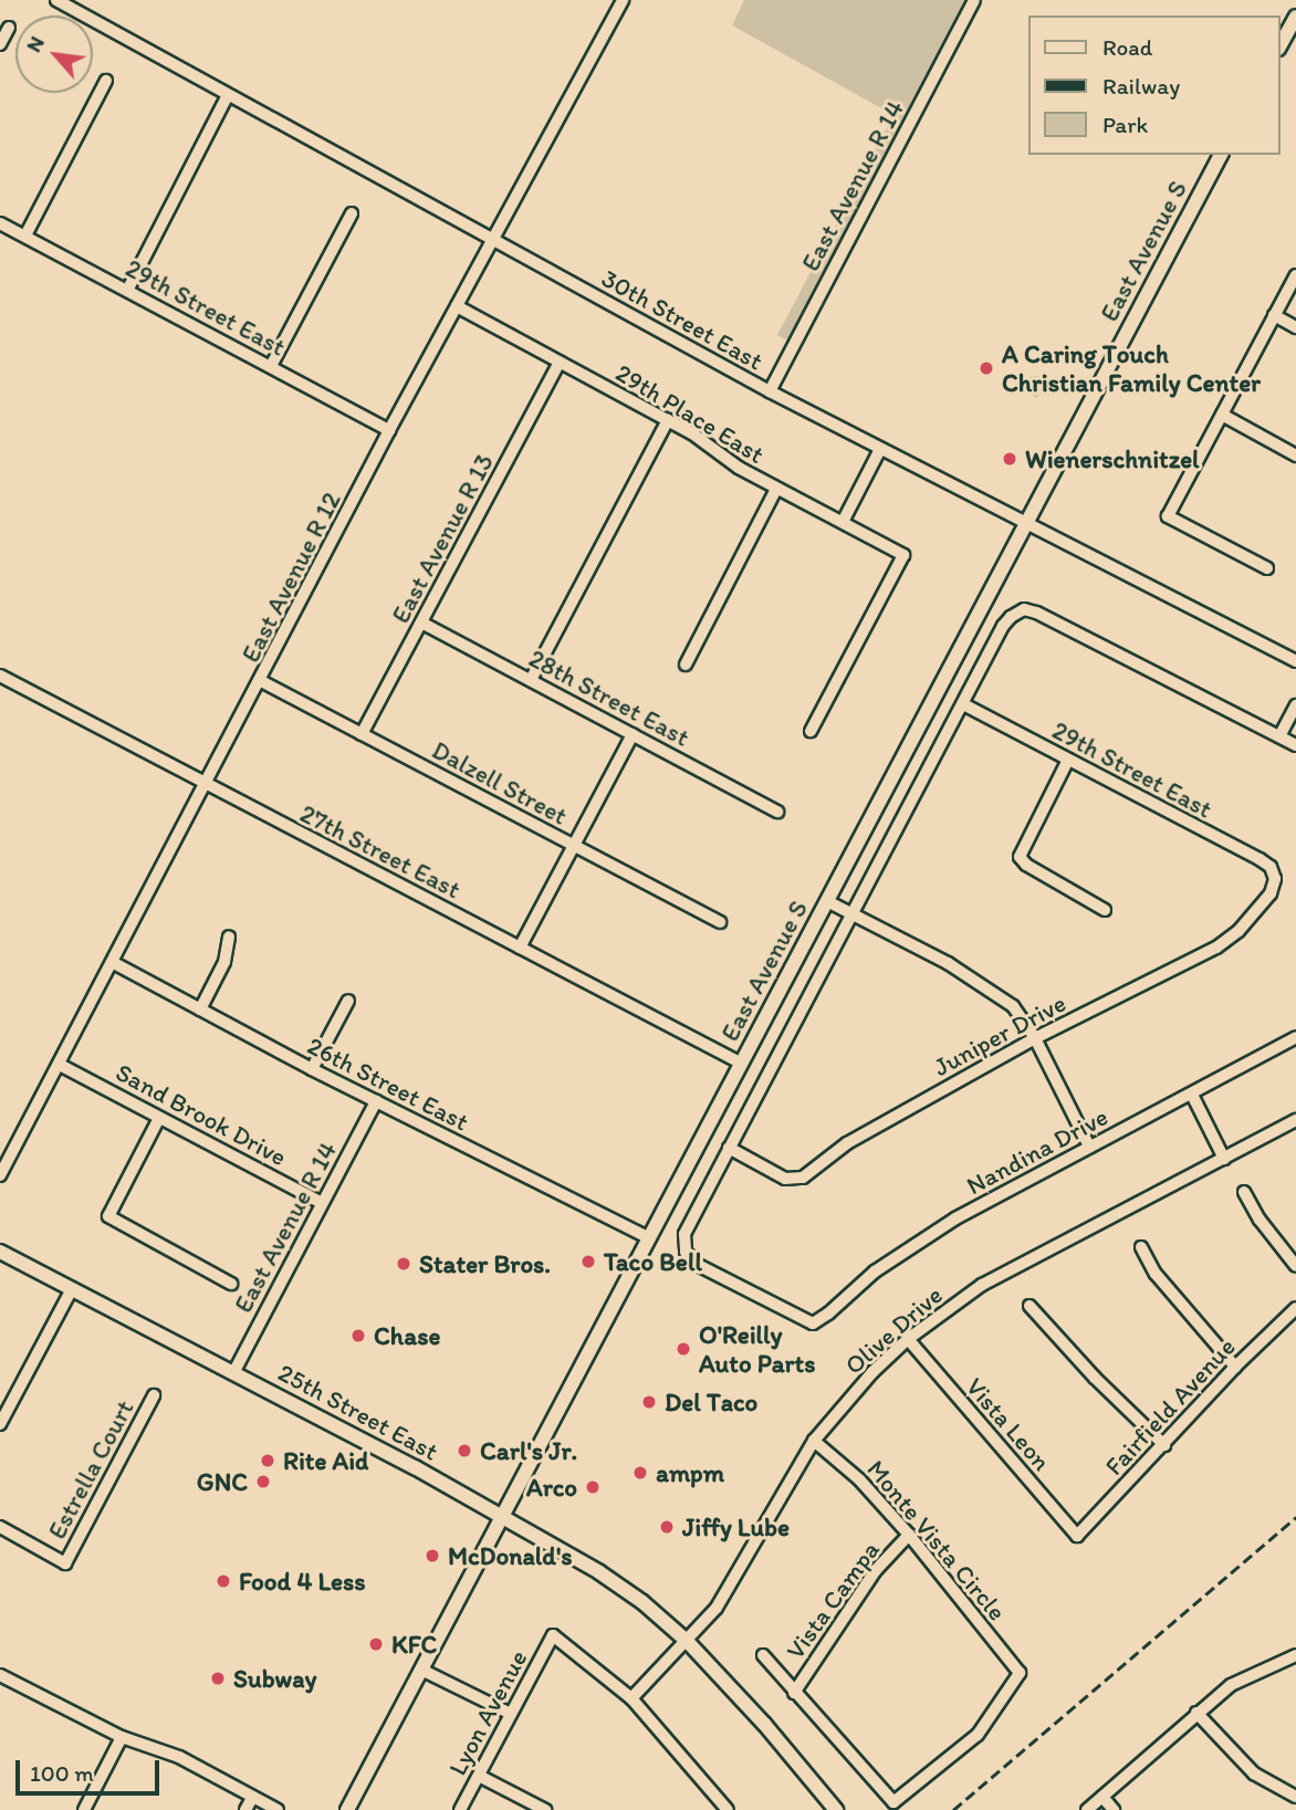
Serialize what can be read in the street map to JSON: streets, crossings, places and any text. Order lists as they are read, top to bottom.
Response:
{
  "streets": {
    "main road": ["East Avenue S", "25th Street East"],
    "street": [
      "East Avenue R 14",
      "29th Street East",
      "30th Street East",
      "29th Place East",
      "East Avenue R 13",
      "East Avenue R 12",
      "28th Street East",
      "Dalzell Street",
      "27th Street East",
      "Juniper Drive",
      "26th Street East",
      "Sand Brook Drive",
      "Nandina Drive",
      "Olive Drive",
      "Fairfield Avenue",
      "Vista Leon",
      "Estrella Court",
      "Monte Vista Circle",
      "Vista Campa",
      "Lyon Avenue"
    ]
  },
  "crossings": [
    ["East Avenue R 14", "30th Street East"],
    ["East Avenue R 14", "26th Street East"],
    ["East Avenue R 14", "Sand Brook Drive"],
    ["East Avenue R 14", "25th Street East"],
    ["East Avenue S", "29th Street East"],
    ["East Avenue S", "30th Street East"],
    ["East Avenue S", "27th Street East"],
    ["East Avenue S", "Juniper Drive"],
    ["East Avenue S", "26th Street East"],
    ["East Avenue S", "Nandina Drive"],
    ["East Avenue S", "25th Street East"],
    ["29th Street East", "East Avenue R 12"],
    ["29th Street East", "Juniper Drive"],
    ["30th Street East", "East Avenue R 12"],
    ["29th Place East", "East Avenue R 13"],
    ["29th Place East", "East Avenue R 12"],
    ["East Avenue R 13", "28th Street East"],
    ["East Avenue R 13", "Dalzell Street"],
    ["East Avenue R 12", "Dalzell Street"],
    ["East Avenue R 12", "27th Street East"],
    ["East Avenue R 12", "26th Street East"],
    ["East Avenue R 12", "Sand Brook Drive"],
    ["Olive Drive", "25th Street East"],
    ["Olive Drive", "Vista Leon"],
    ["Olive Drive", "Monte Vista Circle"],
    ["Olive Drive", "Lyon Avenue"],
    ["Fairfield Avenue", "Vista Leon"],
    ["Monte Vista Circle", "Vista Campa"]
  ],
  "places": [
    "A Caring Touch Christian Family Center",
    "Wienerschnitzel",
    "Taco Bell",
    "Stater Bros.",
    "Chase",
    "O'Reilly Auto Parts",
    "Del Taco",
    "Carl's Jr.",
    "Rite Aid",
    "ampm",
    "GNC",
    "Arco",
    "Jiffy Lube",
    "McDonald's",
    "Food 4 Less",
    "KFC",
    "Subway"
  ],
  "legend": ["Road", "Railway", "Park"],
  "scale_bar": "100 m",
  "north": "top left"
}
